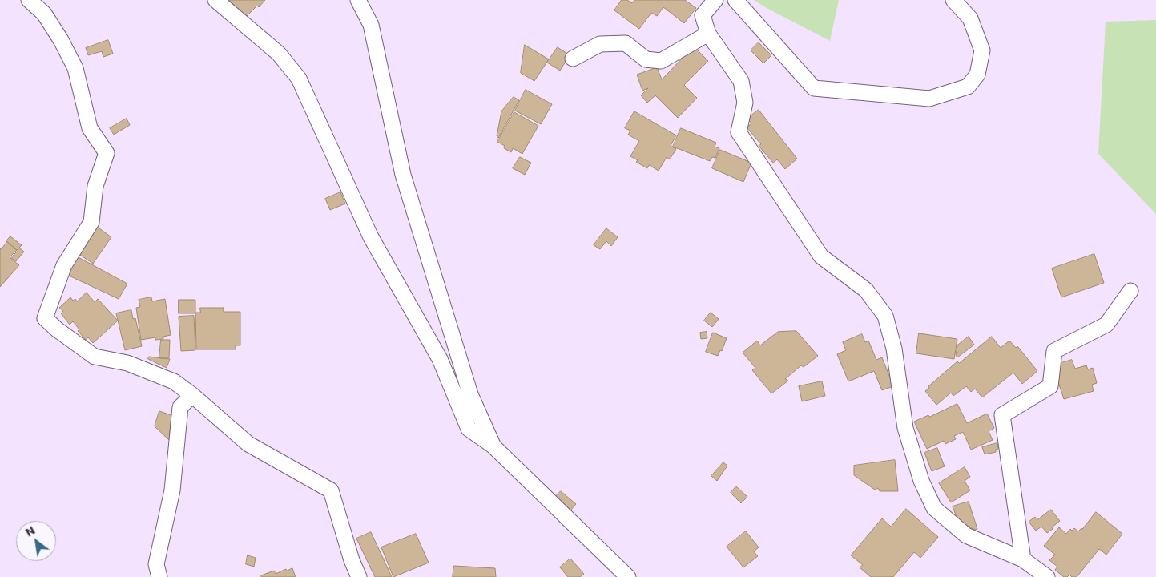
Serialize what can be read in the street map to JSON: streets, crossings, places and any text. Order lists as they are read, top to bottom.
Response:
{
  "north": "top left"
}
